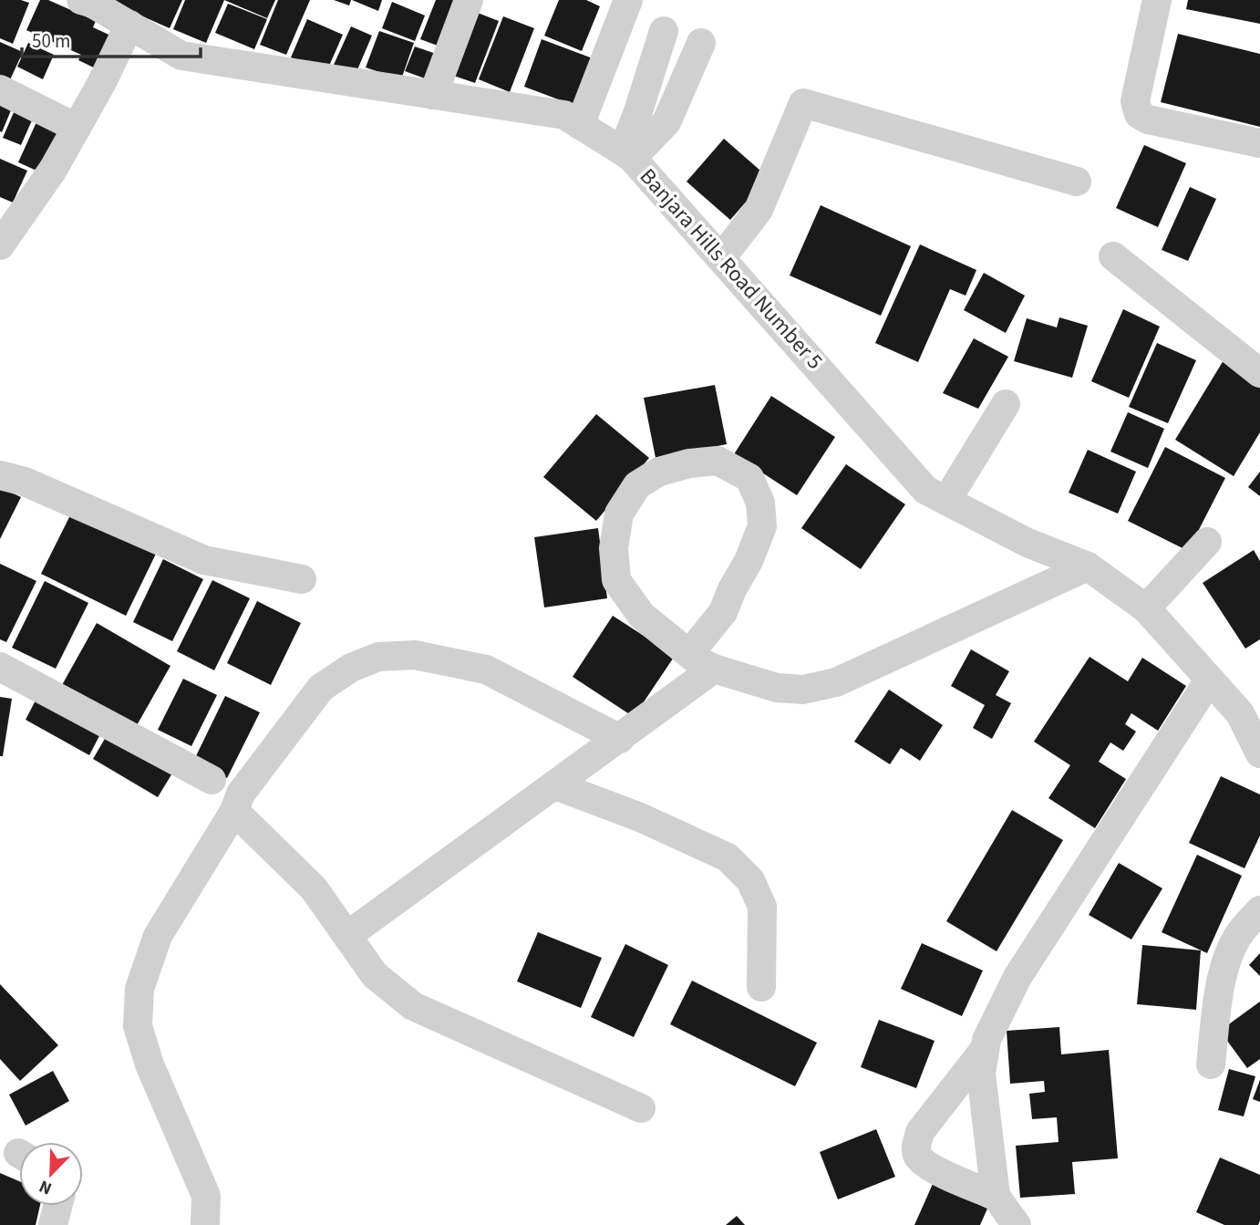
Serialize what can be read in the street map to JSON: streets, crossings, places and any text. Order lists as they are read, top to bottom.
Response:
{
  "streets": {
    "street": ["Banjara Hills Road Number 5"]
  },
  "scale_bar": "50 m",
  "north": "bottom left"
}
